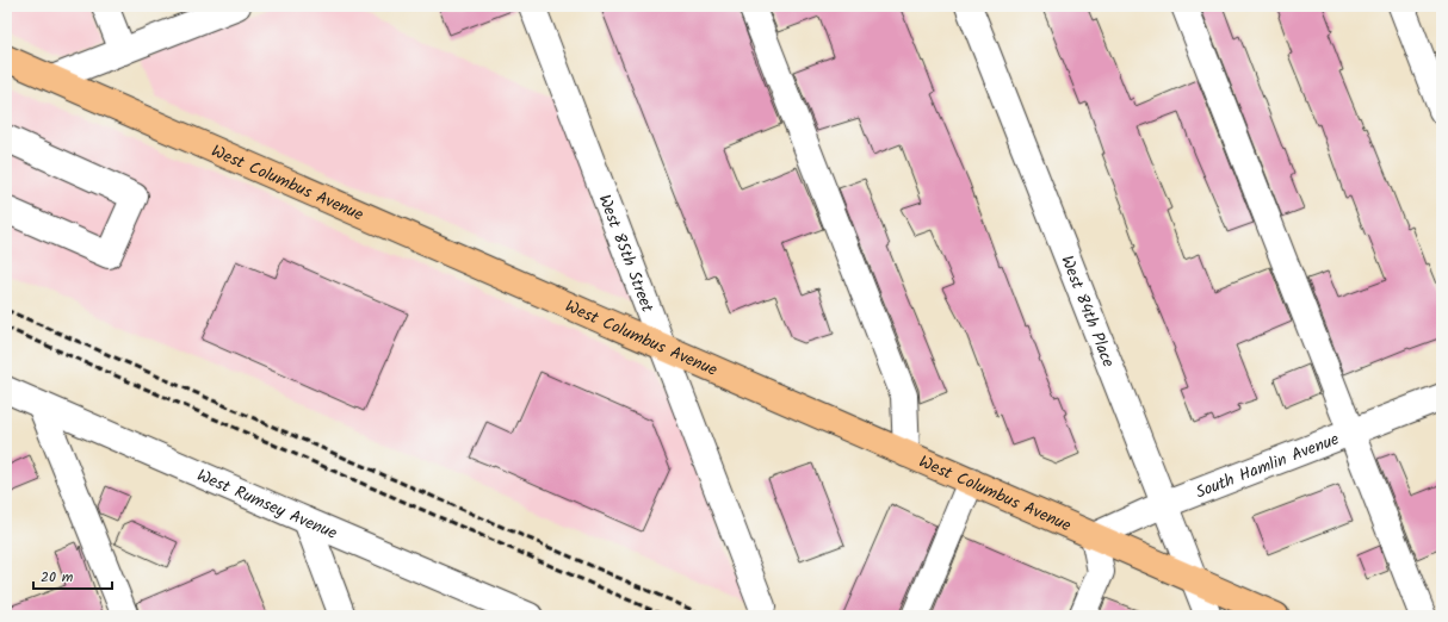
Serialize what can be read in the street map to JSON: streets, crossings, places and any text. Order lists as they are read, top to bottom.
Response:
{
  "streets": {
    "main road": ["West Columbus Avenue"],
    "street": [
      "West 85th Street",
      "West 84th Place",
      "South Hamlin Avenue",
      "West Rumsey Avenue"
    ]
  },
  "crossings": [
    ["West Columbus Avenue", "West 85th Street"],
    ["West Columbus Avenue", "West 84th Place"],
    ["West Columbus Avenue", "South Hamlin Avenue"],
    ["West 84th Place", "South Hamlin Avenue"]
  ],
  "scale_bar": "20 m"
}
